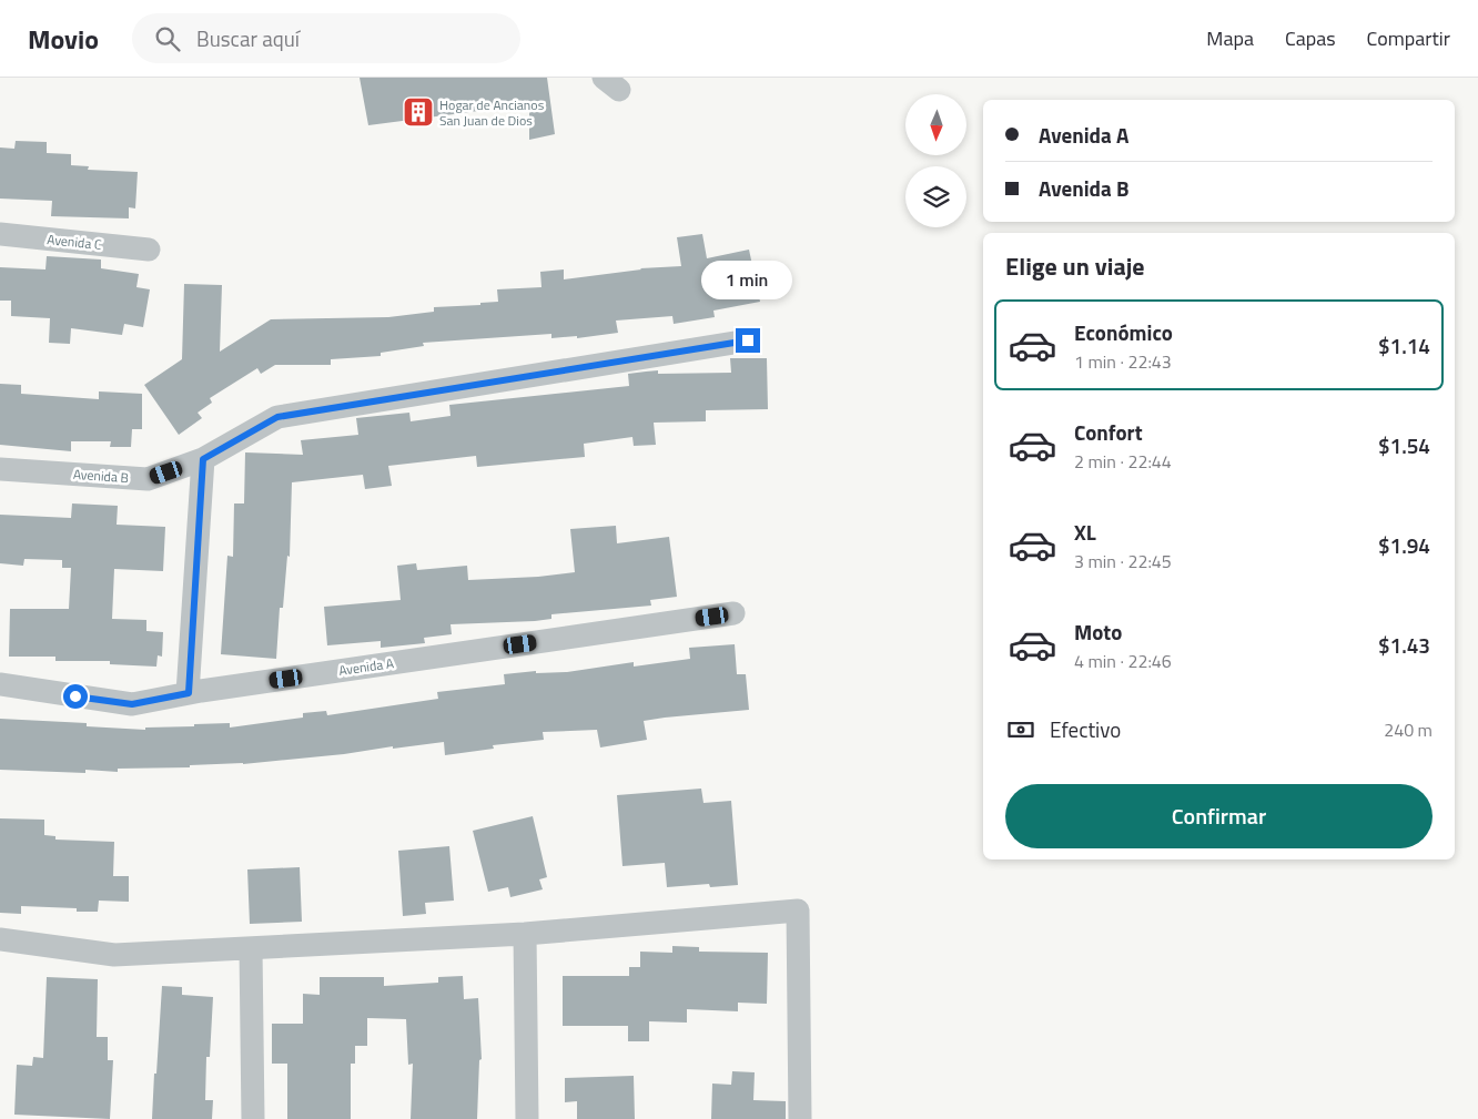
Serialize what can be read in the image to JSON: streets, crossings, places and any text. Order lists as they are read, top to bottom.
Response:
{
  "streets": {
    "street": ["Avenida C", "Avenida B", "Avenida A"]
  },
  "places": {
    "building": ["Hogar de Ancianos San Juan de Dios"]
  },
  "north": "bottom",
  "page": {
    "header": "Movio",
    "search": "Buscar aquí",
    "nav": ["Mapa", "Capas", "Compartir"],
    "banner": ["Avenida A", "Avenida B"],
    "heading": "Elige un viaje",
    "bubble": "1 min",
    "list": [
      {
        "name": "Económico",
        "note": "1 min · 22:43",
        "value": "$1.14"
      },
      {
        "name": "Confort",
        "note": "2 min · 22:44",
        "value": "$1.54"
      },
      {
        "name": "XL",
        "note": "3 min · 22:45",
        "value": "$1.94"
      },
      {
        "name": "Moto",
        "note": "4 min · 22:46",
        "value": "$1.43"
      }
    ],
    "pay": ["Efectivo", "240 m"],
    "buttons": "Confirmar"
  }
}
